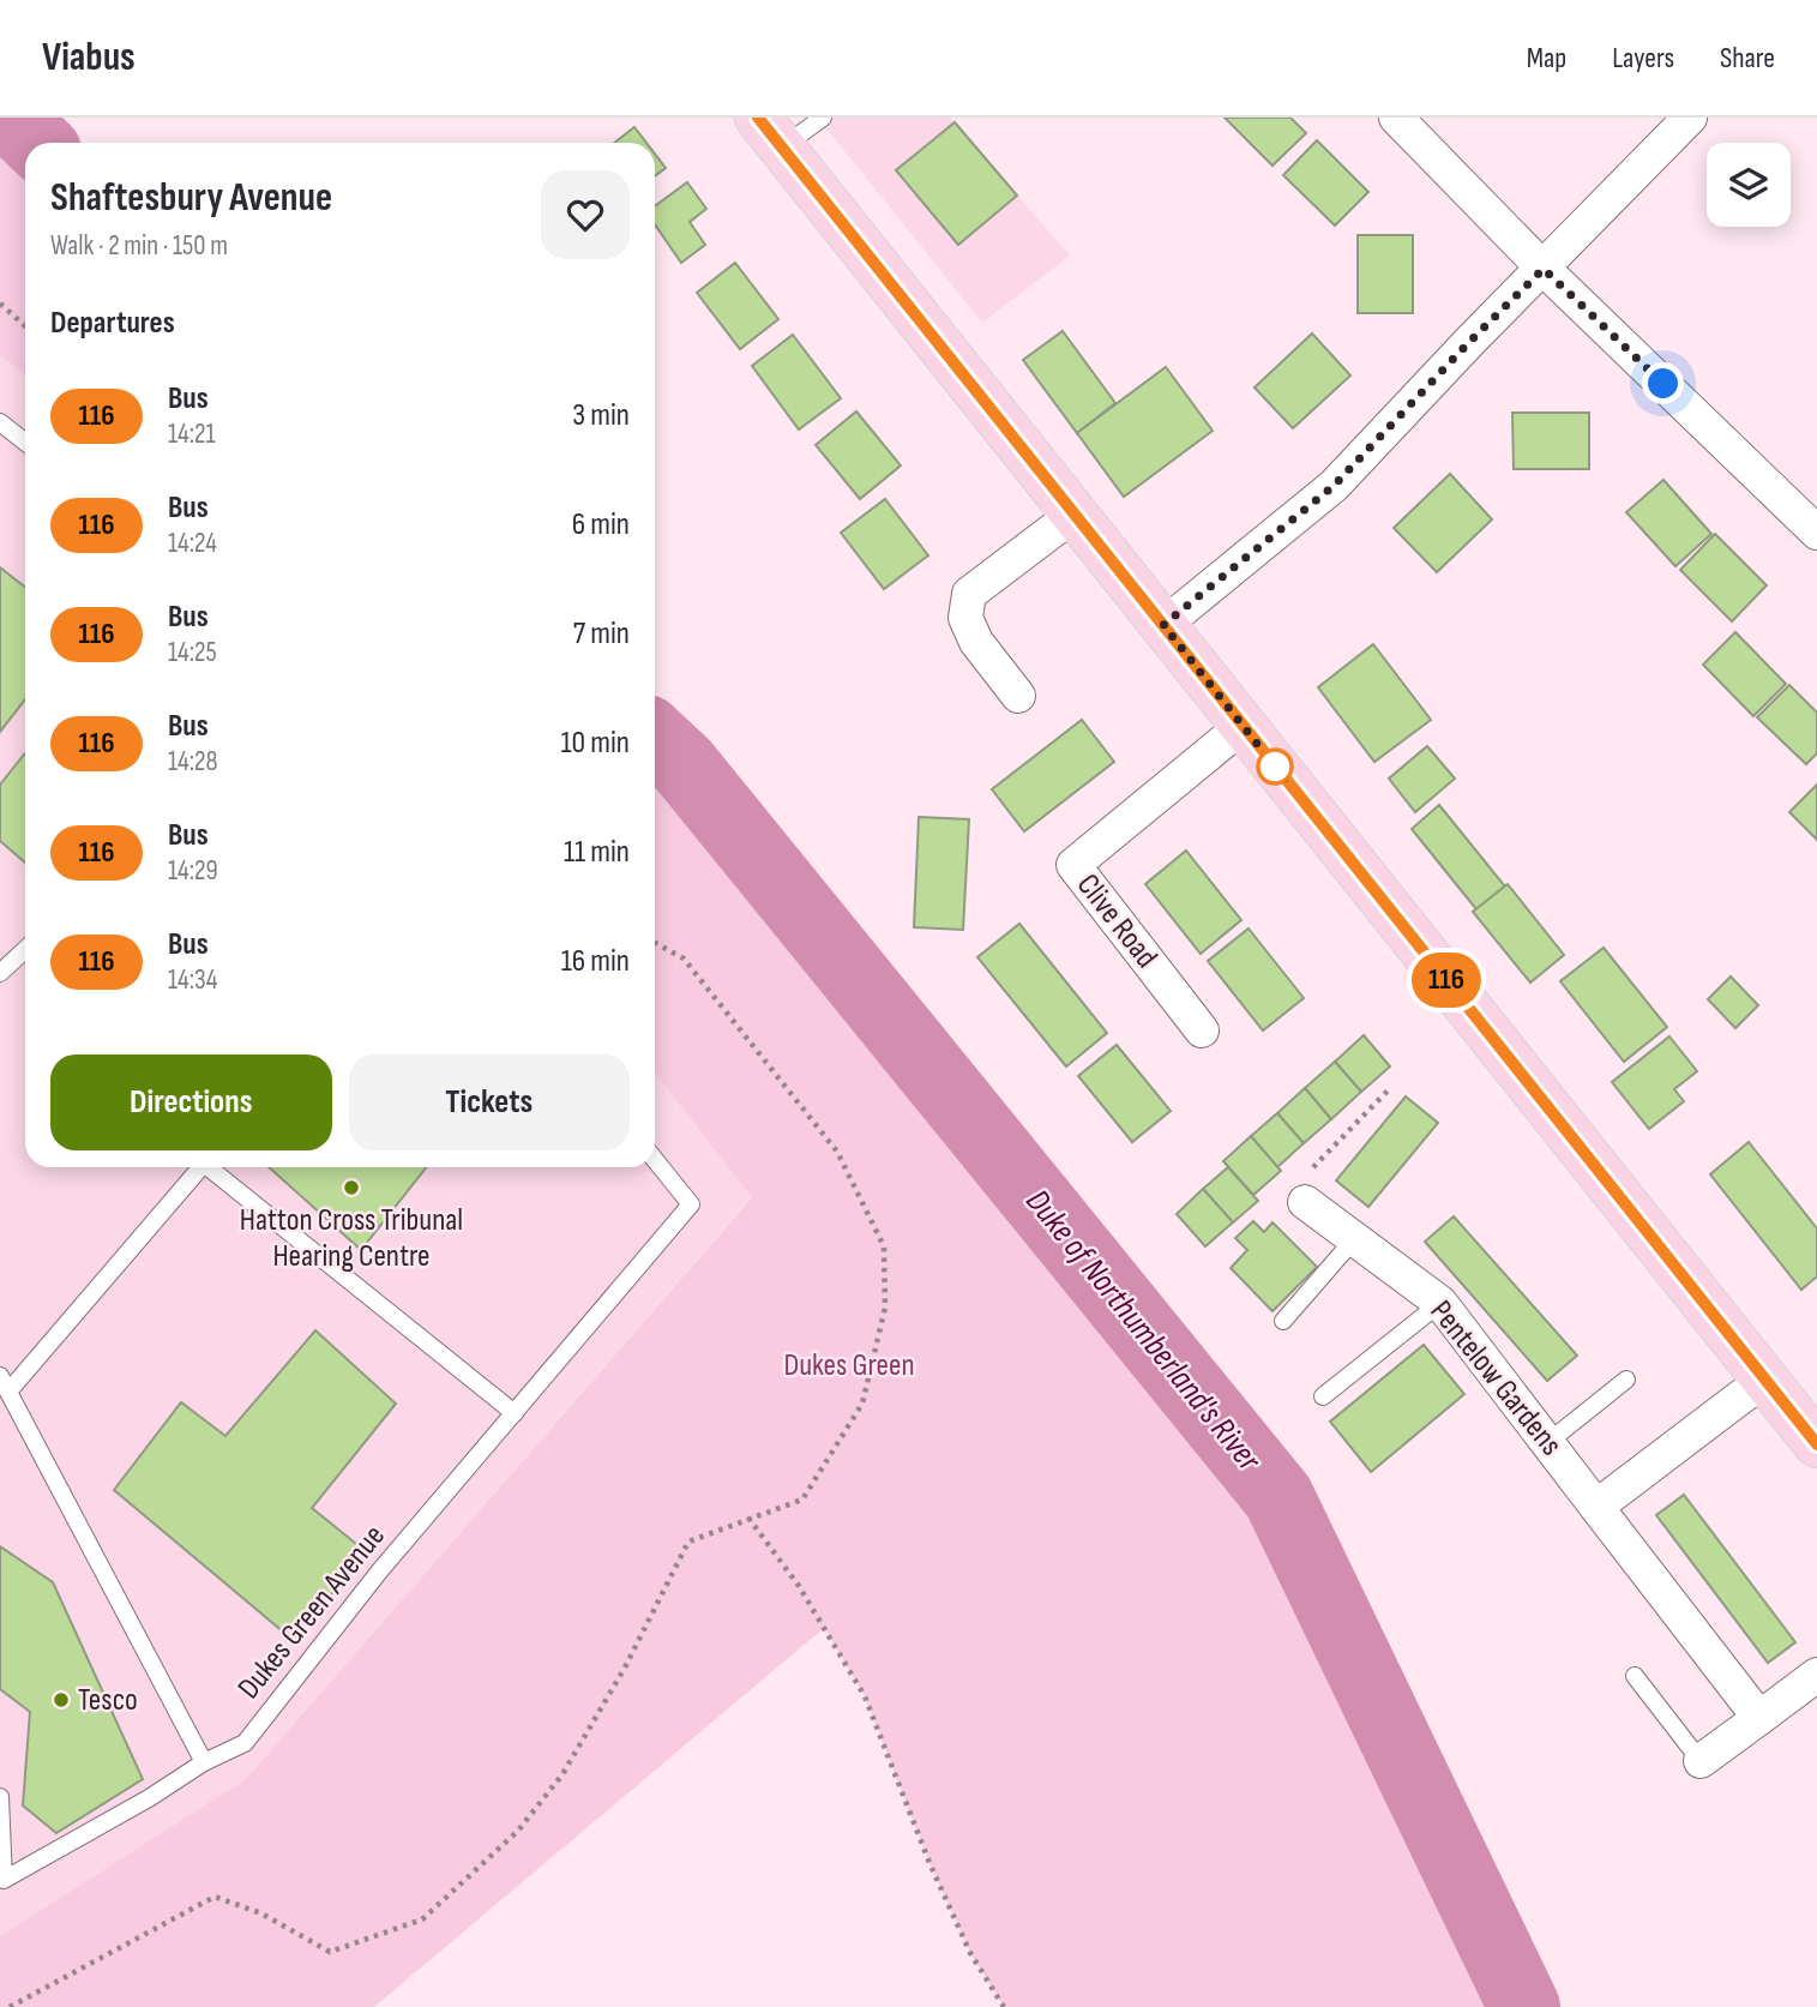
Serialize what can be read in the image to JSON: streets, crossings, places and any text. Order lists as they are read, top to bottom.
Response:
{
  "streets": {
    "street": ["Clive Road", "Pentelow Gardens"],
    "lane": ["Dukes Green Avenue"]
  },
  "water": ["Duke of Northumberland's River"],
  "parks": ["Dukes Green"],
  "places": ["Hatton Cross Tribunal Hearing Centre", "Tesco"],
  "lines": ["bus line 116"],
  "page": {
    "header": "Viabus",
    "nav": ["Map", "Layers", "Share"],
    "on_map": "116",
    "heading": [
      ["Shaftesbury Avenue", "Walk · 2 min · 150 m"],
      "Departures"
    ],
    "list": [
      {
        "mark": "116",
        "name": "Bus",
        "note": "14:21",
        "value": "3 min"
      },
      {
        "mark": "116",
        "name": "Bus",
        "note": "14:24",
        "value": "6 min"
      },
      {
        "mark": "116",
        "name": "Bus",
        "note": "14:25",
        "value": "7 min"
      },
      {
        "mark": "116",
        "name": "Bus",
        "note": "14:28",
        "value": "10 min"
      },
      {
        "mark": "116",
        "name": "Bus",
        "note": "14:29",
        "value": "11 min"
      },
      {
        "mark": "116",
        "name": "Bus",
        "note": "14:34",
        "value": "16 min"
      }
    ],
    "buttons": ["Directions", "Tickets"]
  }
}
